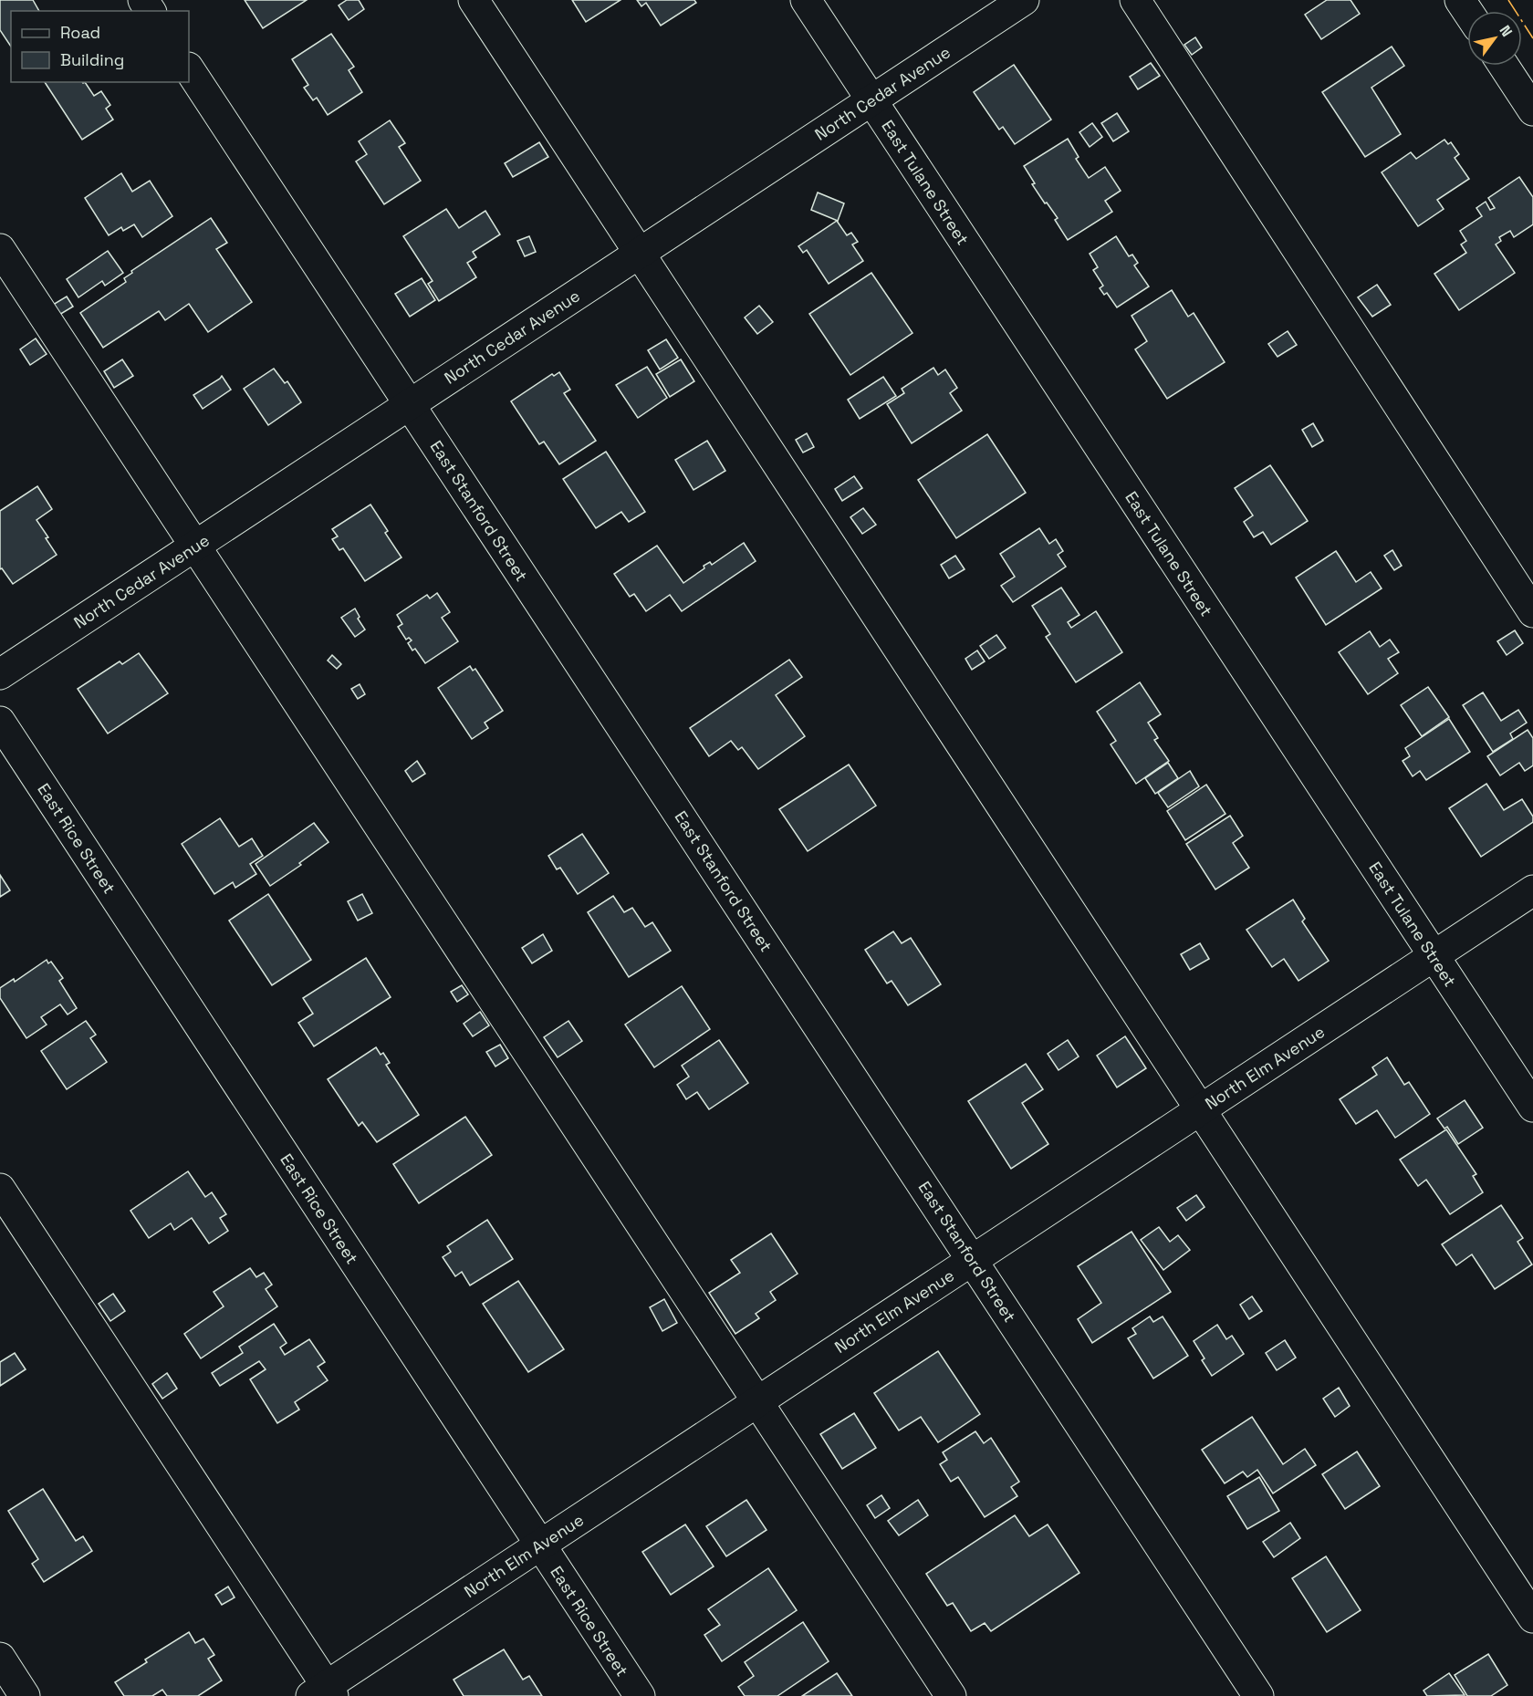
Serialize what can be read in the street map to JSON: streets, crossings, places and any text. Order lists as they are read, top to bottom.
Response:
{
  "streets": {
    "street": [
      "North Cedar Avenue",
      "East Tulane Street",
      "East Stanford Street",
      "East Rice Street",
      "North Elm Avenue"
    ]
  },
  "crossings": [
    ["North Cedar Avenue", "East Tulane Street"],
    ["North Cedar Avenue", "East Stanford Street"],
    ["East Tulane Street", "North Elm Avenue"],
    ["East Stanford Street", "North Elm Avenue"],
    ["East Rice Street", "North Elm Avenue"]
  ],
  "legend": ["Road", "Building"],
  "north": "top right"
}
